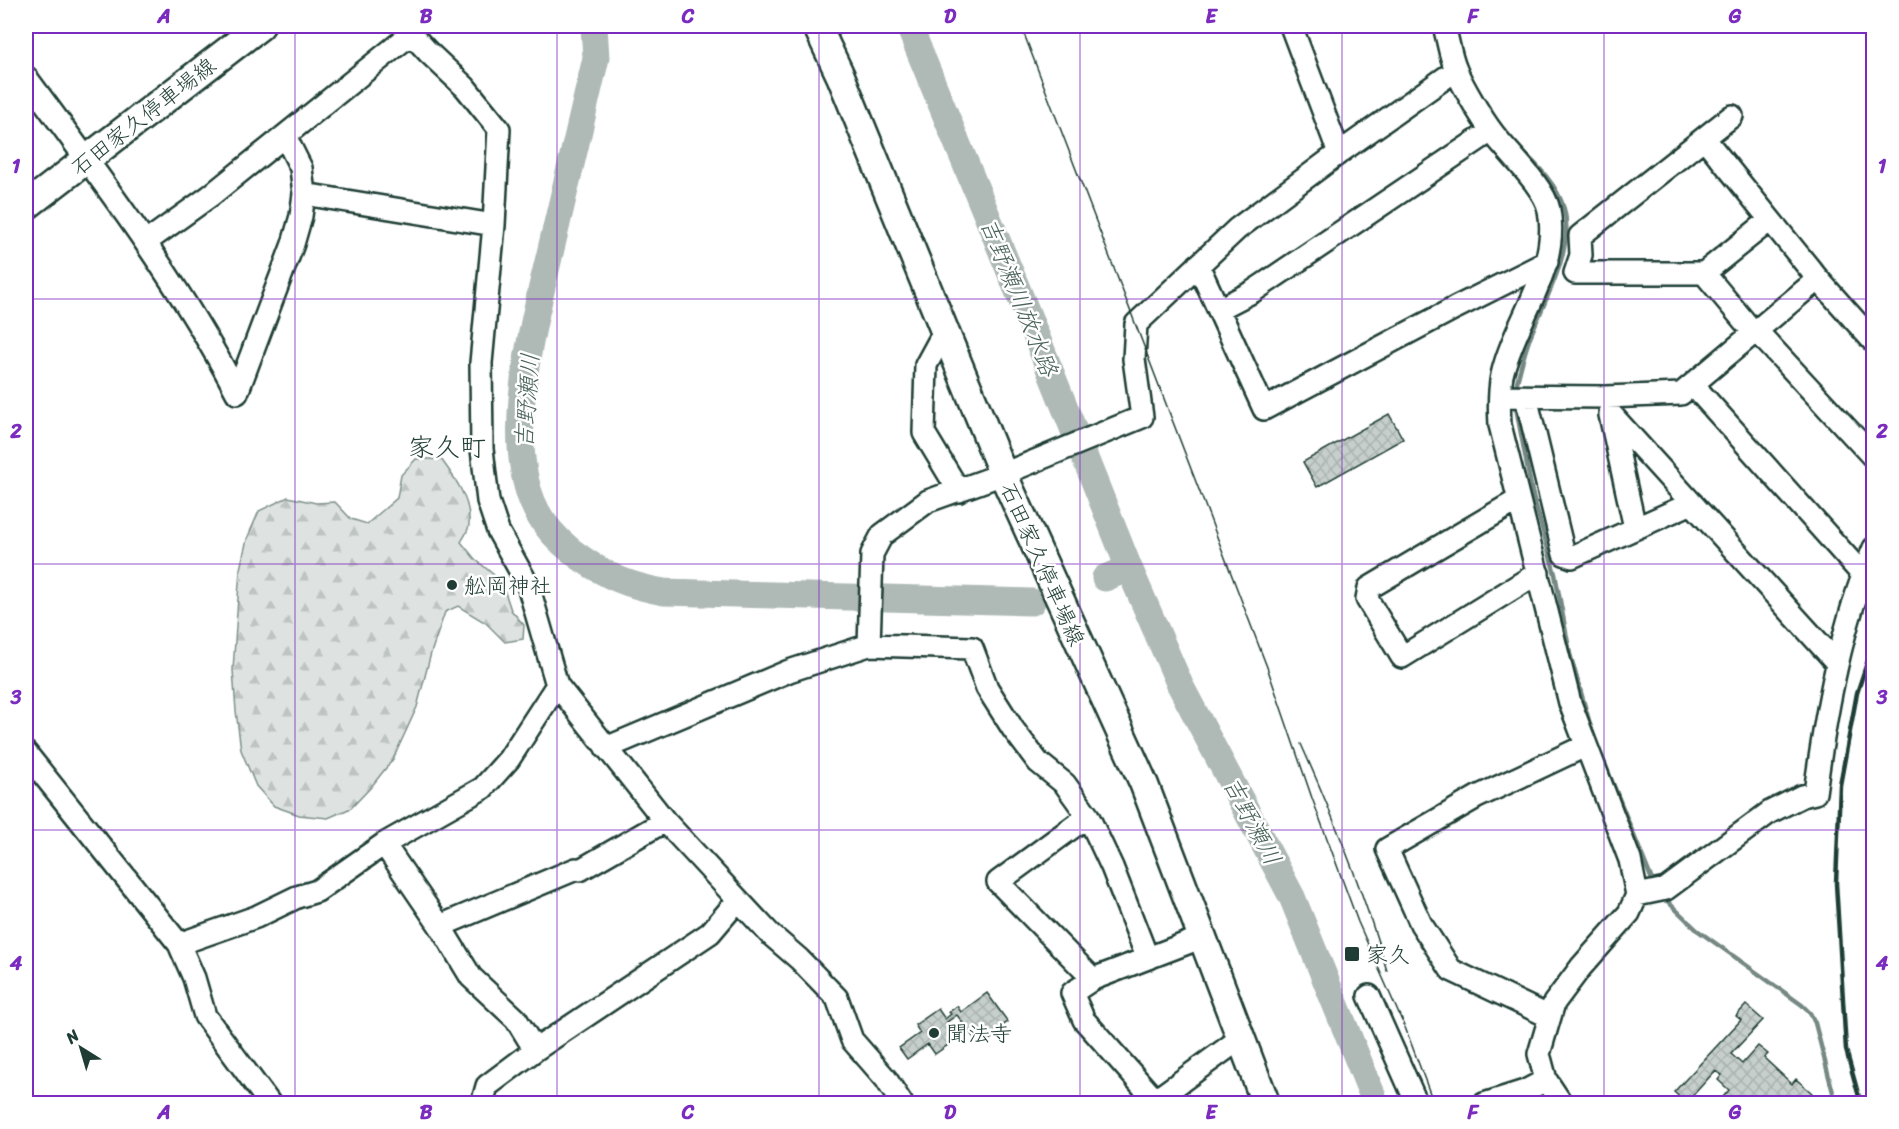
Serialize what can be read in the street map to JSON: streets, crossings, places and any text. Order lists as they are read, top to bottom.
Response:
{
  "streets": {
    "main road": ["石田家久停車場線"]
  },
  "districts": ["家久町"],
  "water": ["吉野瀬川放水路", "吉野瀬川"],
  "places": {
    "other": ["舩岡神社", "聞法寺"],
    "transit": ["家久"]
  },
  "north": "top left",
  "grid": {
    "columns": [
      "A",
      "B",
      "C",
      "D",
      "E",
      "F",
      "G"
    ],
    "rows": [
      "1",
      "2",
      "3",
      "4"
    ]
  }
}
